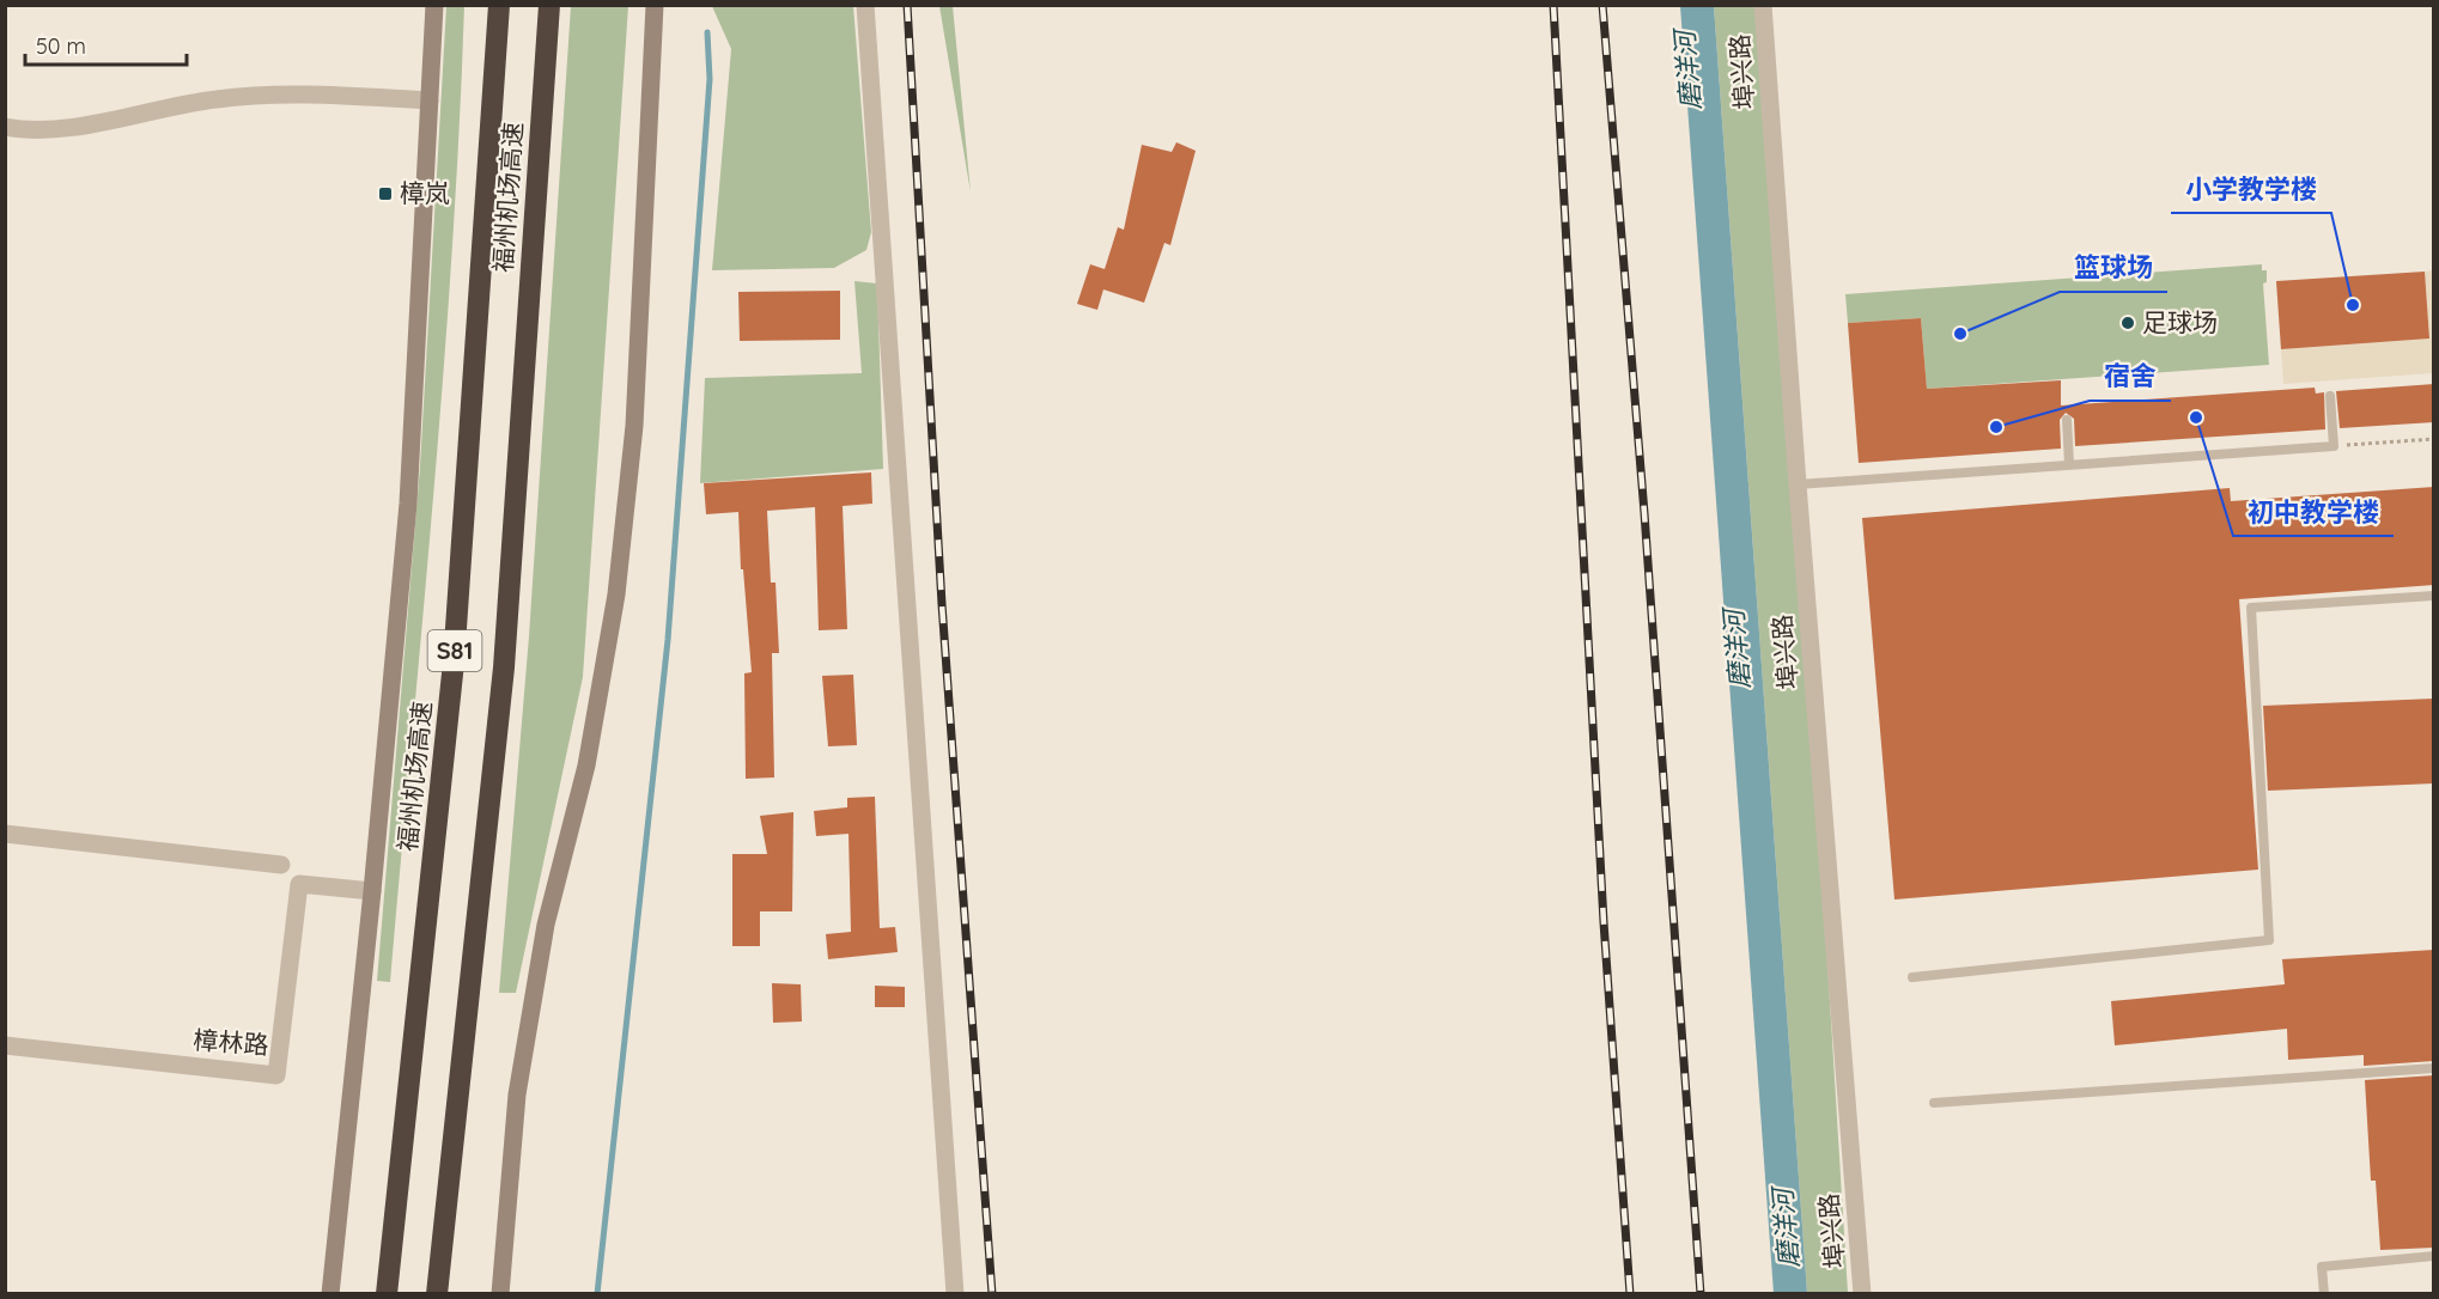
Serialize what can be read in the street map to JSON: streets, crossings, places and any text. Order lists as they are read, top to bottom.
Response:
{
  "streets": {
    "highway": ["福州机场高速", "S81"],
    "street": ["埠兴路", "樟林路"]
  },
  "water": ["磨洋河"],
  "places": {
    "transit": ["樟岚"],
    "other": [
      "小学教学楼",
      "足球场",
      "篮球场",
      "初中教学楼",
      "宿舍"
    ]
  },
  "scale_bar": "50 m"
}
